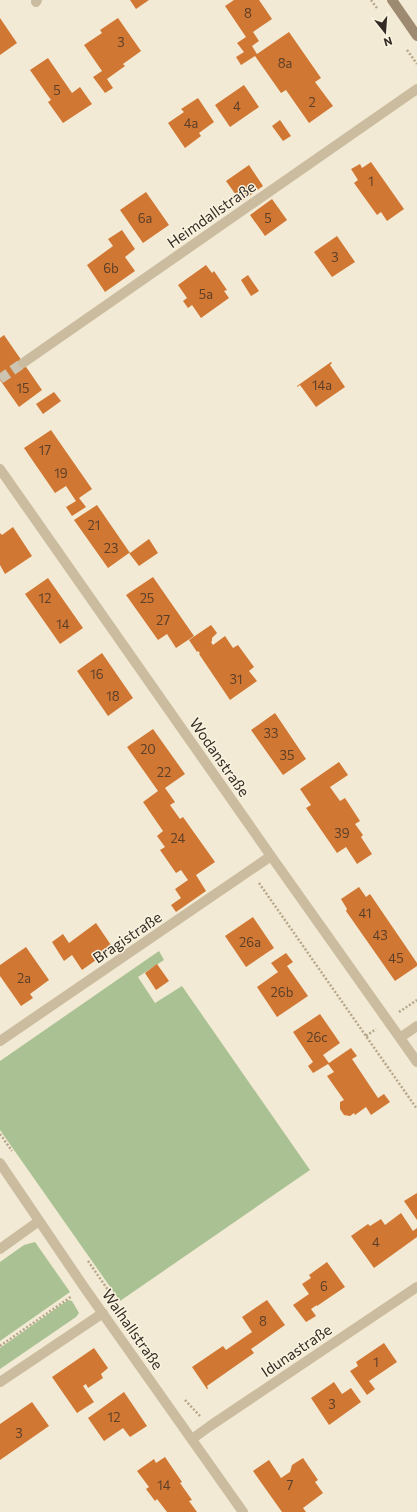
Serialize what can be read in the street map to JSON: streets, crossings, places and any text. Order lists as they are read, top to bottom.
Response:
{
  "streets": {
    "street": [
      "Heimdallstraße",
      "Wodanstraße",
      "Bragistraße",
      "Walhallstraße",
      "Idunastraße"
    ]
  },
  "crossings": [
    ["Wodanstraße", "Bragistraße"],
    ["Walhallstraße", "Idunastraße"]
  ],
  "house_numbers": [
    "8",
    "3",
    "8a",
    "5",
    "2",
    "4",
    "4a",
    "1",
    "6a",
    "5",
    "3",
    "6b",
    "5a",
    "14a",
    "15",
    "17",
    "19",
    "21",
    "23",
    "12",
    "25",
    "27",
    "14",
    "16",
    "31",
    "18",
    "33",
    "20",
    "35",
    "22",
    "39",
    "24",
    "41",
    "43",
    "26a",
    "45",
    "2a",
    "26b",
    "26c",
    "4",
    "6",
    "8",
    "1",
    "3",
    "12",
    "3",
    "14",
    "7"
  ],
  "north": "bottom"
}
